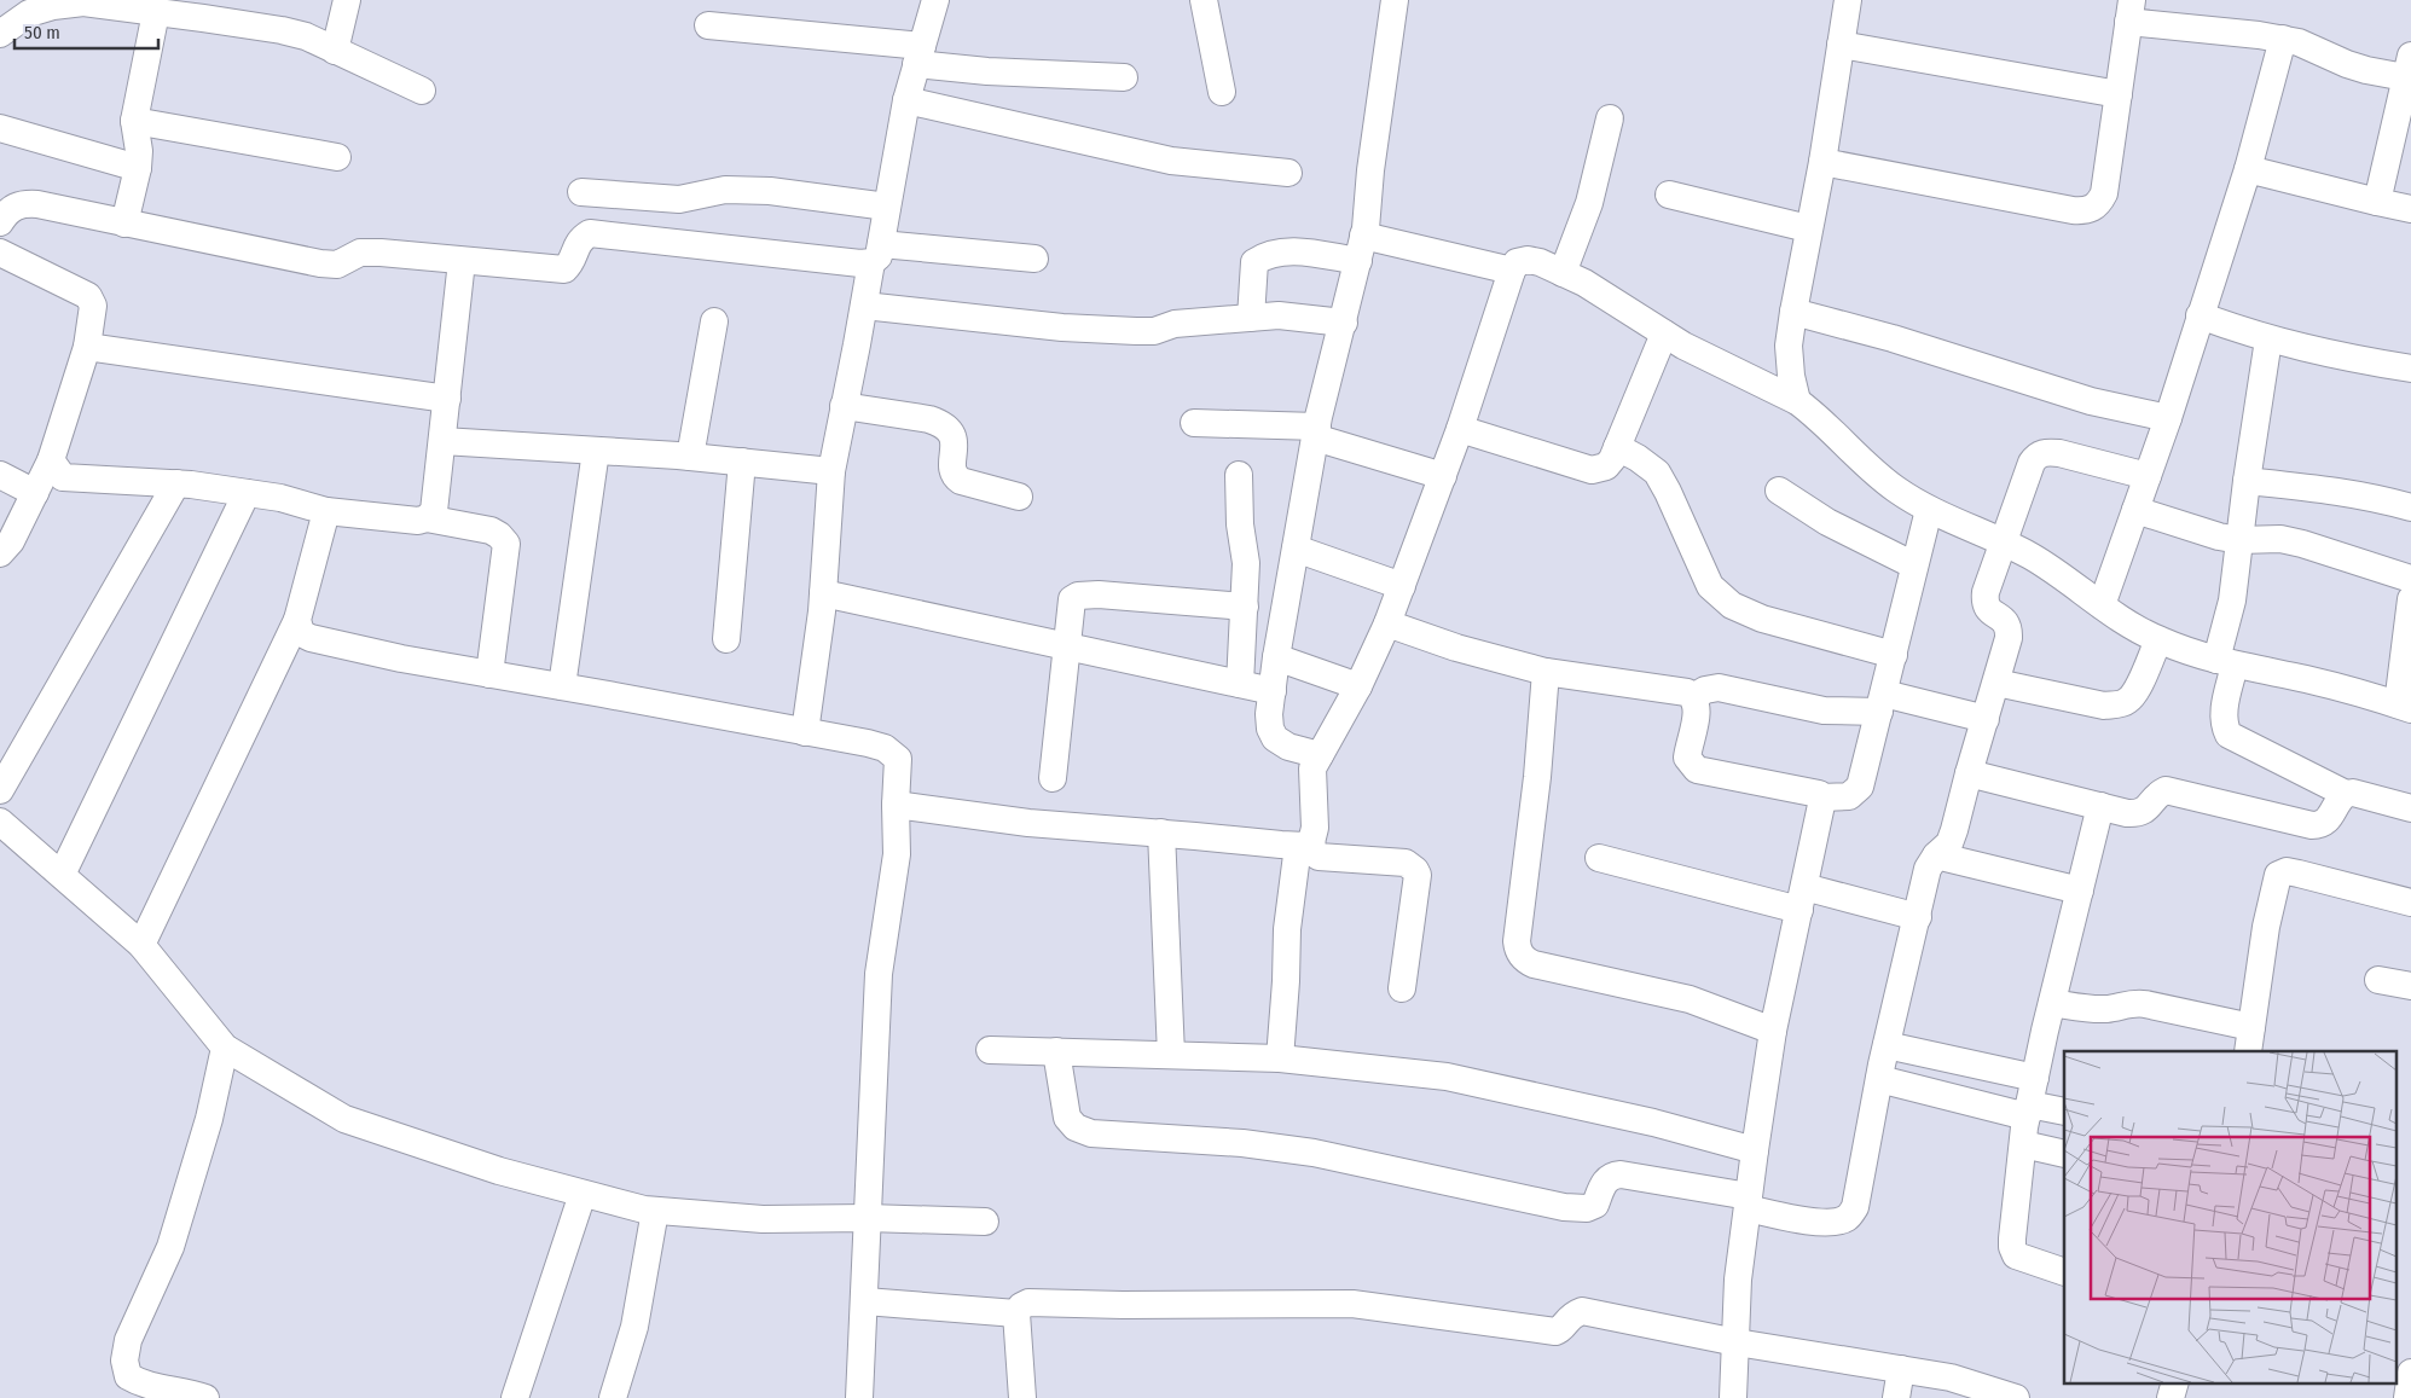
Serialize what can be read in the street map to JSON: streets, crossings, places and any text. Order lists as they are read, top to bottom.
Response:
{
  "scale_bar": "50 m"
}
